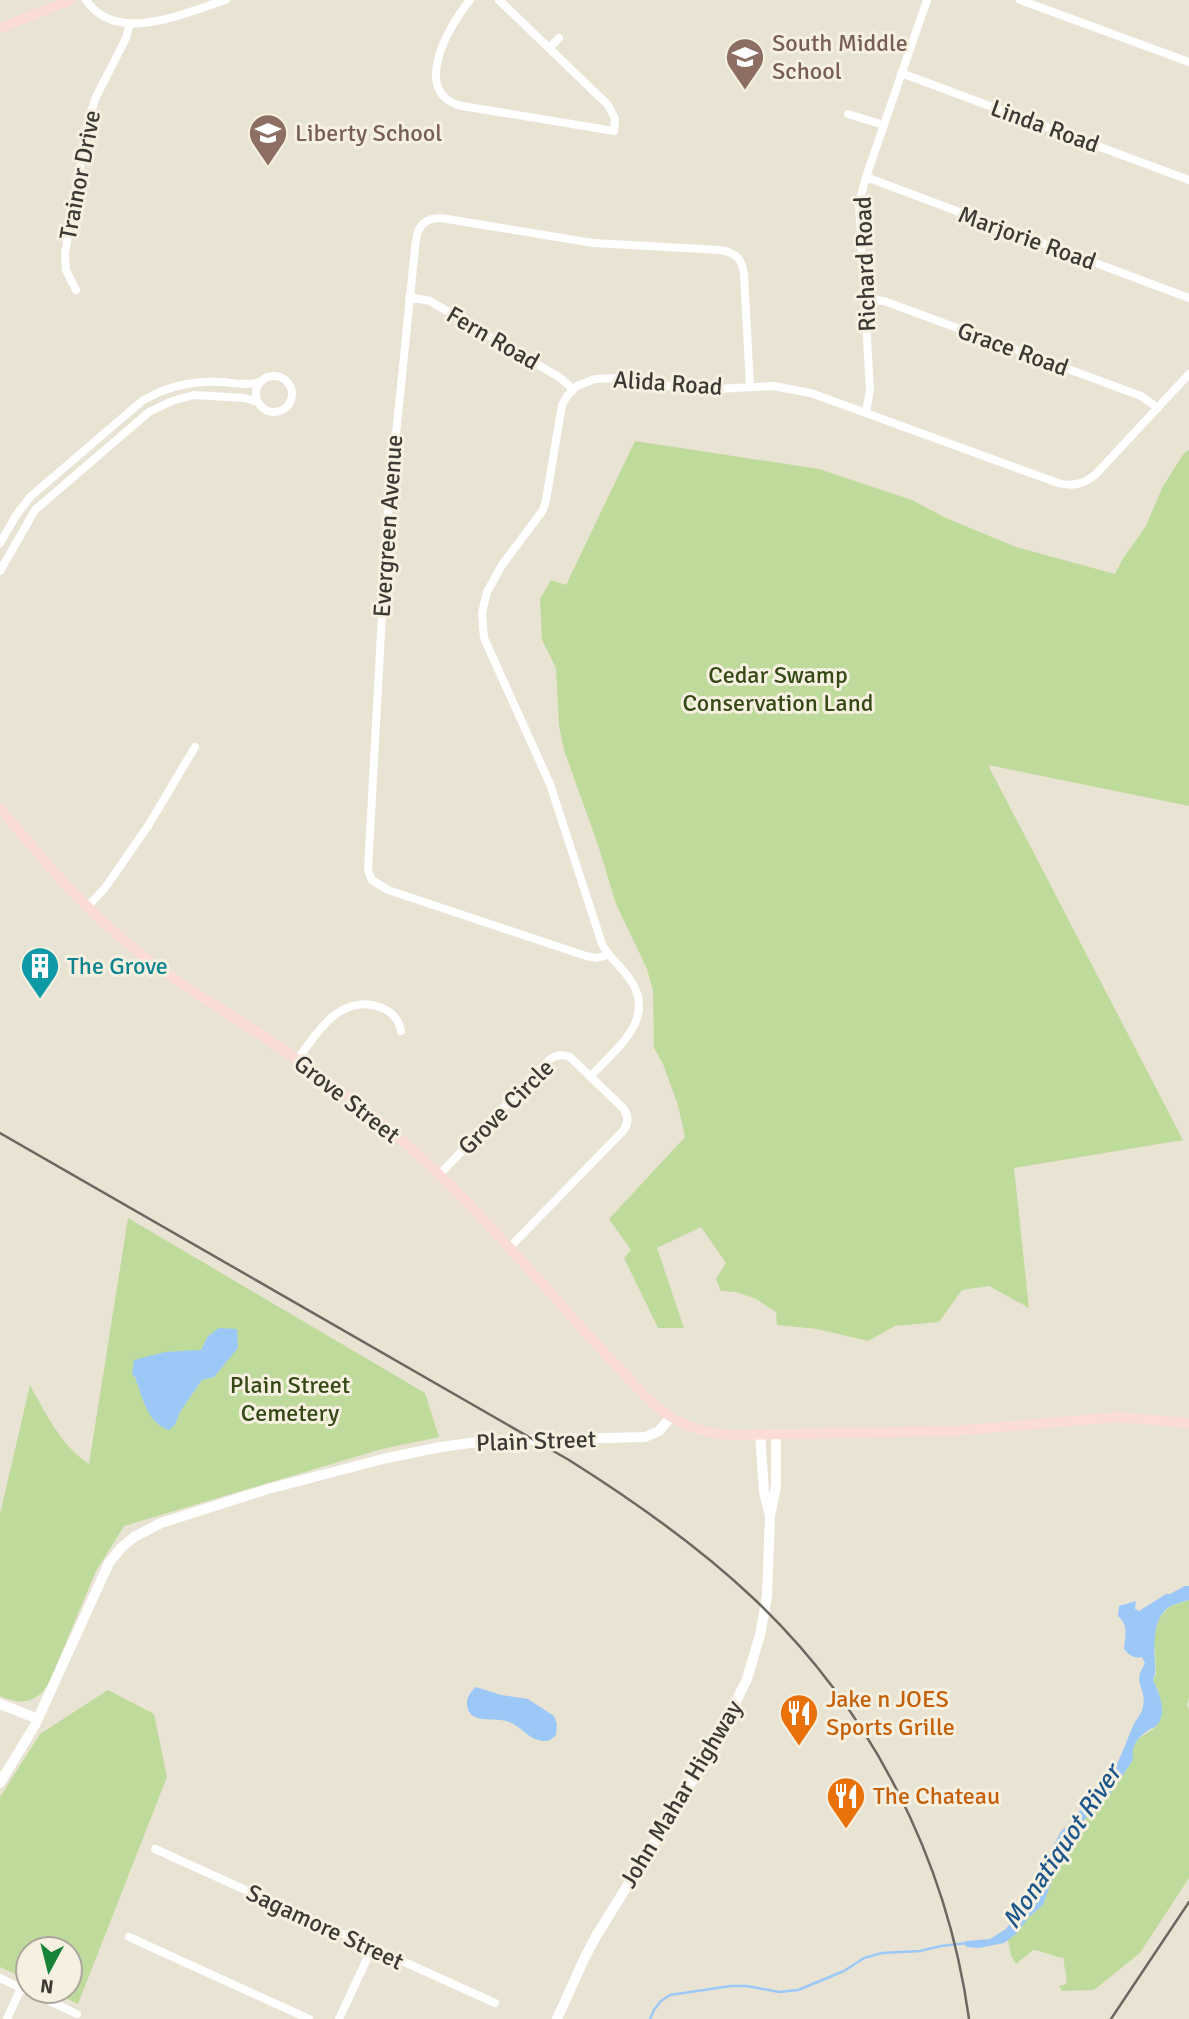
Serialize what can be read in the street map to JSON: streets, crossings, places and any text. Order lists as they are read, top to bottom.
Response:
{
  "streets": {
    "main road": ["Grove Street"],
    "street": [
      "Linda Road",
      "Trainor Drive",
      "Marjorie Road",
      "Richard Road",
      "Fern Road",
      "Grace Road",
      "Alida Road",
      "Evergreen Avenue",
      "Grove Circle",
      "Plain Street",
      "John Mahar Highway",
      "Sagamore Street"
    ]
  },
  "crossings": [
    ["Linda Road", "Richard Road"],
    ["Marjorie Road", "Richard Road"],
    ["Richard Road", "Grace Road"],
    ["Richard Road", "Alida Road"],
    ["Fern Road", "Alida Road"],
    ["Fern Road", "Evergreen Avenue"],
    ["Grace Road", "Alida Road"],
    ["Alida Road", "Evergreen Avenue"],
    ["Grove Street", "Grove Circle"],
    ["Grove Street", "Plain Street"]
  ],
  "water": ["Monatiquot River"],
  "parks": ["Cedar Swamp Conservation Land", "Plain Street Cemetery"],
  "places": {
    "school or university": ["South Middle School", "Liberty School"],
    "building": ["The Grove"],
    "restaurant": ["Jake n JOES Sports Grille", "The Chateau"]
  },
  "north": "bottom"
}
